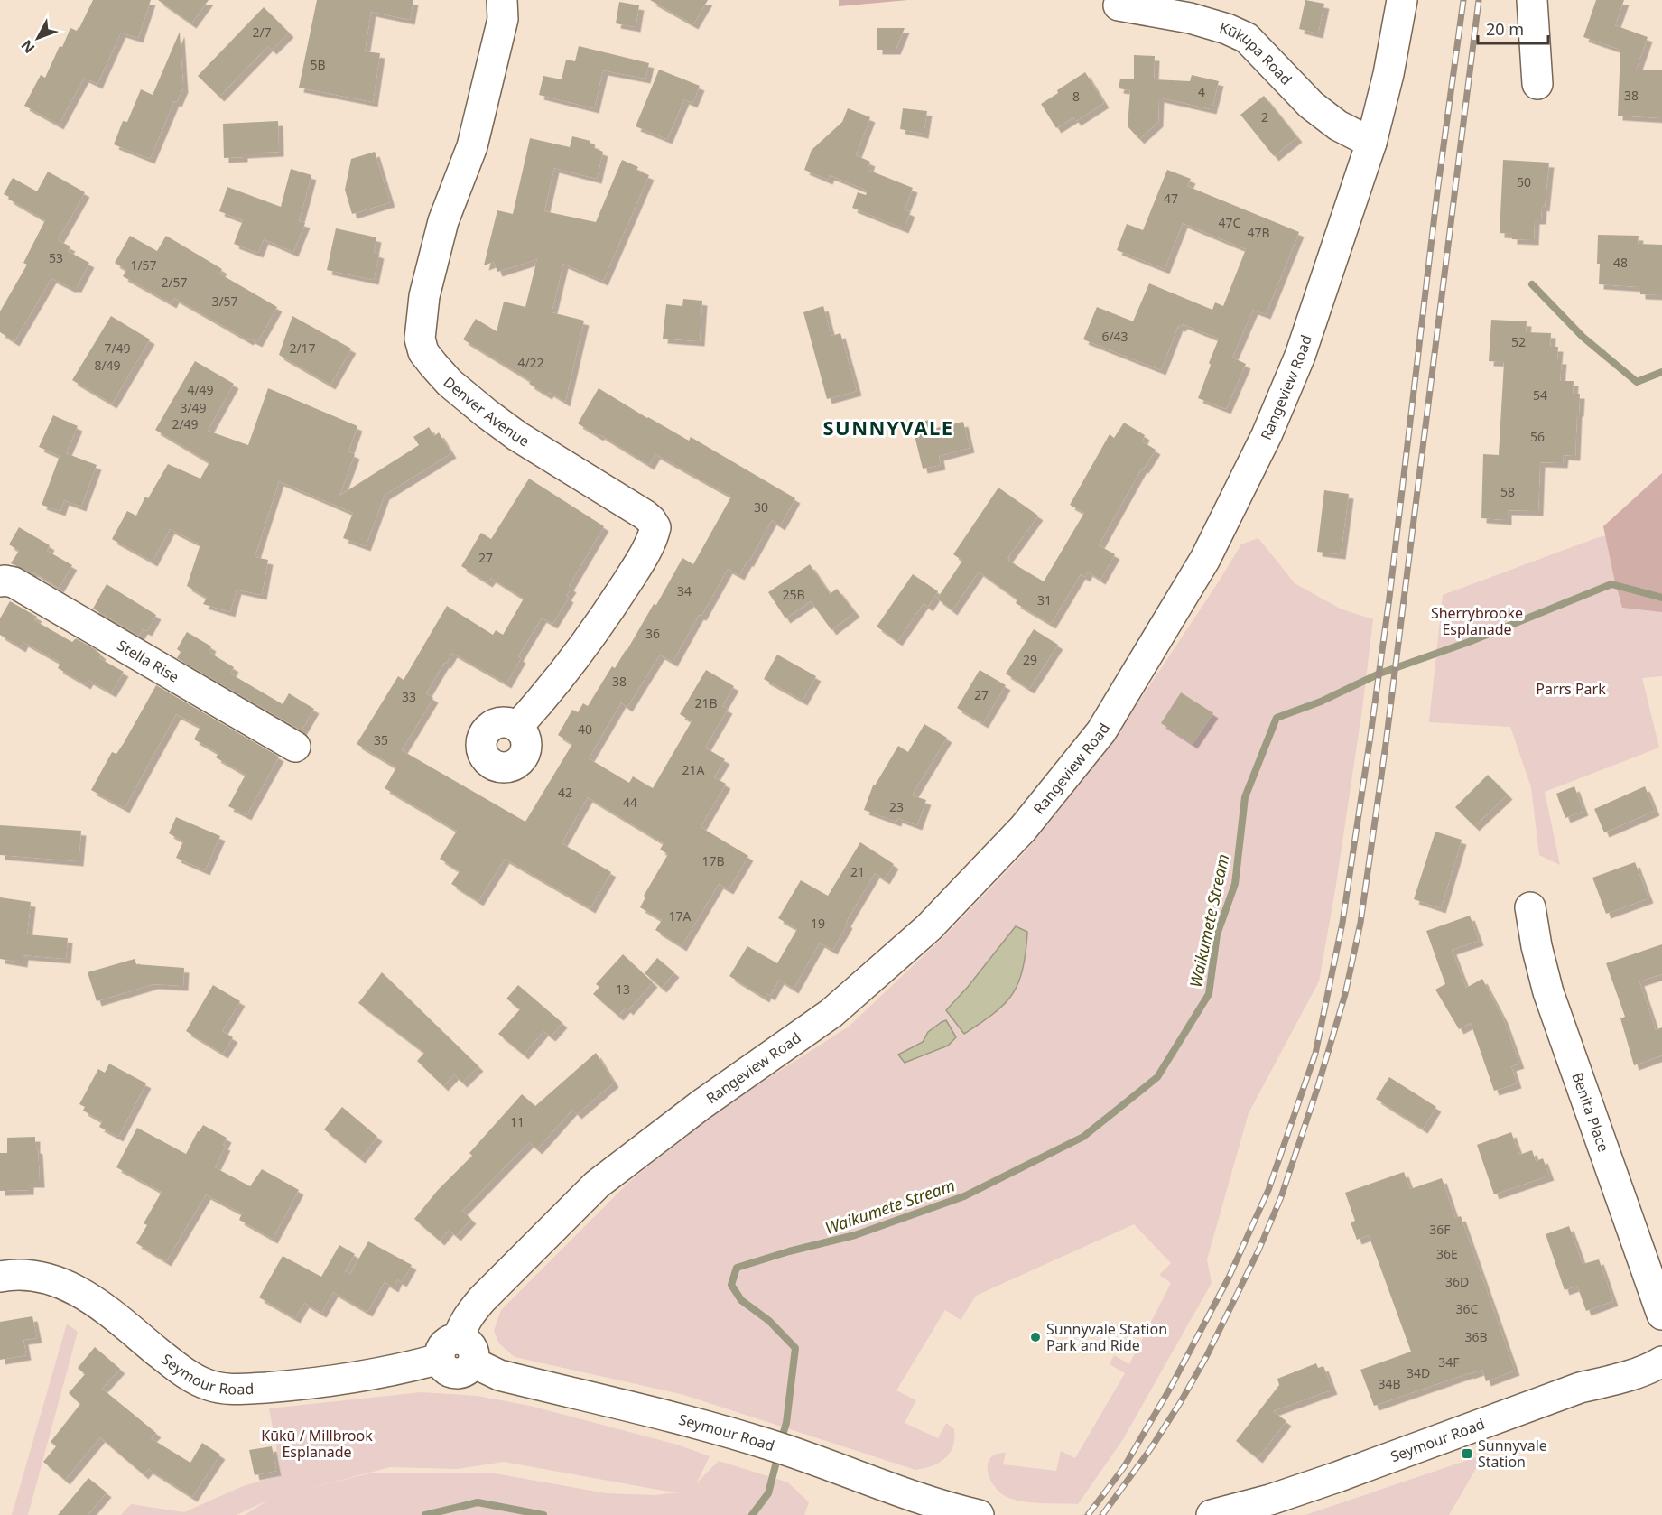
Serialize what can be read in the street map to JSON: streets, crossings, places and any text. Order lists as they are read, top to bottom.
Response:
{
  "streets": {
    "street": [
      "Kūkupa Road",
      "Rangeview Road",
      "Denver Avenue",
      "Stella Rise",
      "Benita Place",
      "Seymour Road"
    ]
  },
  "crossings": [
    ["Kūkupa Road", "Rangeview Road"],
    ["Rangeview Road", "Seymour Road"]
  ],
  "districts": ["SUNNYVALE"],
  "water": ["Waikumete Stream"],
  "parks": ["Sherrybrooke Esplanade", "Parrs Park", "Kūkū / Millbrook Esplanade"],
  "places": {
    "other": ["Sunnyvale Station Park and Ride"],
    "transit": ["Sunnyvale Station"]
  },
  "house_numbers": [
    "2/7",
    "5B",
    "4",
    "38",
    "8",
    "2",
    "50",
    "47",
    "47C",
    "47B",
    "53",
    "48",
    "1/57",
    "2/57",
    "3/57",
    "6/43",
    "52",
    "7/49",
    "2/17",
    "4/22",
    "8/49",
    "4/49",
    "54",
    "3/49",
    "2/49",
    "56",
    "58",
    "30",
    "27",
    "34",
    "25B",
    "31",
    "36",
    "29",
    "38",
    "27",
    "33",
    "21B",
    "40",
    "35",
    "21A",
    "42",
    "44",
    "23",
    "17B",
    "21",
    "17A",
    "19",
    "13",
    "11",
    "36F",
    "36E",
    "36D",
    "36C",
    "36B",
    "34F",
    "34D",
    "34B"
  ],
  "scale_bar": "20 m",
  "north": "bottom left"
}
